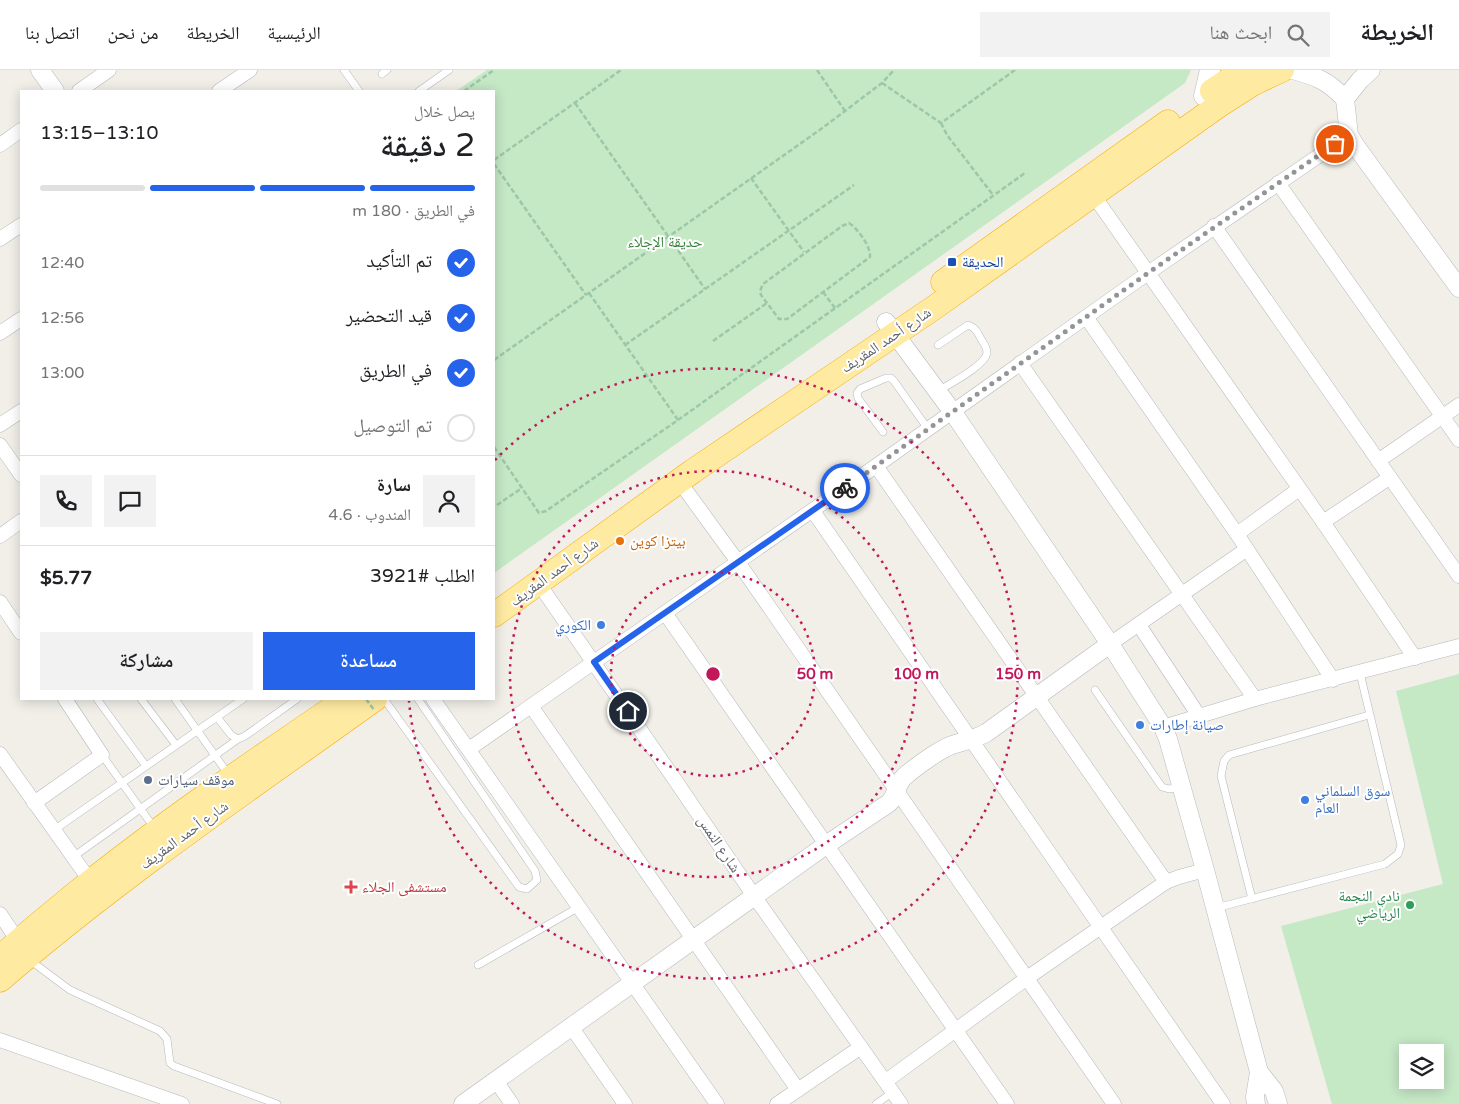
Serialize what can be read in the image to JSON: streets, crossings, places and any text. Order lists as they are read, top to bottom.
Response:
{
  "streets": {
    "highway": ["شارع أحمد المقريف"],
    "street": ["شارع النمس"]
  },
  "crossings": [
    ["شارع أحمد المقريف", "شارع النمس"]
  ],
  "parks": ["حديقة الإجلاء"],
  "places": {
    "transit": ["الحديقة"],
    "other": [
      "بيتزا كوين",
      "الكوري",
      "صيانة إطارات",
      "موقف سيارات",
      "سوق السلماني العام",
      "نادي النجمة الرياضي"
    ],
    "health": ["مستشفى الجلاء"]
  },
  "page": {
    "header": "الخريطة",
    "search": "ابحث هنا",
    "nav": [
      "الرئيسية",
      "الخريطة",
      "من نحن",
      "اتصل بنا"
    ],
    "heading": ["2 دقيقة", "يصل خلال", "13:10–13:15"],
    "panel": [
      "سارة",
      "المندوب · 4.6",
      "الطلب #3921",
      "$5.77"
    ],
    "bar": "في الطريق · 180 m",
    "list": [
      ["تم التأكيد", "12:40"],
      ["قيد التحضير", "12:56"],
      ["في الطريق", "13:00"],
      "تم التوصيل"
    ],
    "buttons": ["مساعدة", "مشاركة"]
  },
  "rings": ["50 m", "100 m", "150 m"]
}
